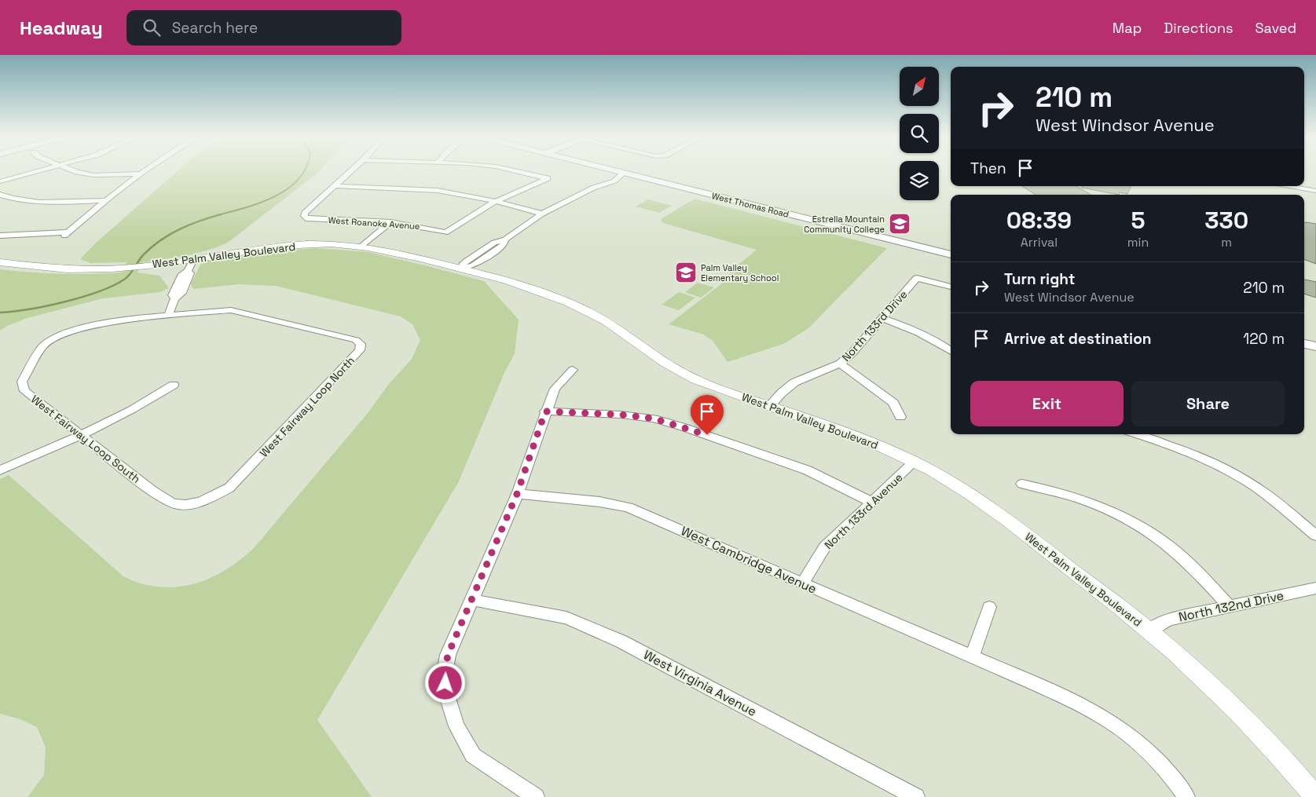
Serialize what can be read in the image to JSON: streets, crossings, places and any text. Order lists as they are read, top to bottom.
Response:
{
  "streets": {
    "main road": ["West Thomas Road"],
    "street": [
      "West Roanoke Avenue",
      "West Palm Valley Boulevard",
      "North 133rd Drive",
      "West Fairway Loop North",
      "West Fairway Loop South",
      "North 133rd Avenue",
      "West Cambridge Avenue",
      "North 132nd Drive",
      "West Virginia Avenue"
    ]
  },
  "crossings": [
    ["West Palm Valley Boulevard", "North 133rd Drive"],
    ["West Palm Valley Boulevard", "North 133rd Avenue"],
    ["West Palm Valley Boulevard", "North 132nd Drive"],
    ["West Fairway Loop North", "West Fairway Loop South"],
    ["North 133rd Avenue", "West Cambridge Avenue"]
  ],
  "places": {
    "school or university": ["Estrella Mountain Community College", "Palm Valley Elementary School"]
  },
  "north": "top right",
  "page": {
    "header": "Headway",
    "search": "Search here",
    "nav": ["Map", "Directions", "Saved"],
    "turn": ["210 m", "West Windsor Avenue"],
    "then": "Then",
    "eta": [
      "08:39",
      "Arrival",
      "5",
      "min",
      "330",
      "m"
    ],
    "list": [
      {
        "name": "Turn right",
        "note": "West Windsor Avenue",
        "value": "210 m"
      },
      {
        "name": "Arrive at destination",
        "value": "120 m"
      }
    ],
    "buttons": ["Exit", "Share"]
  }
}
